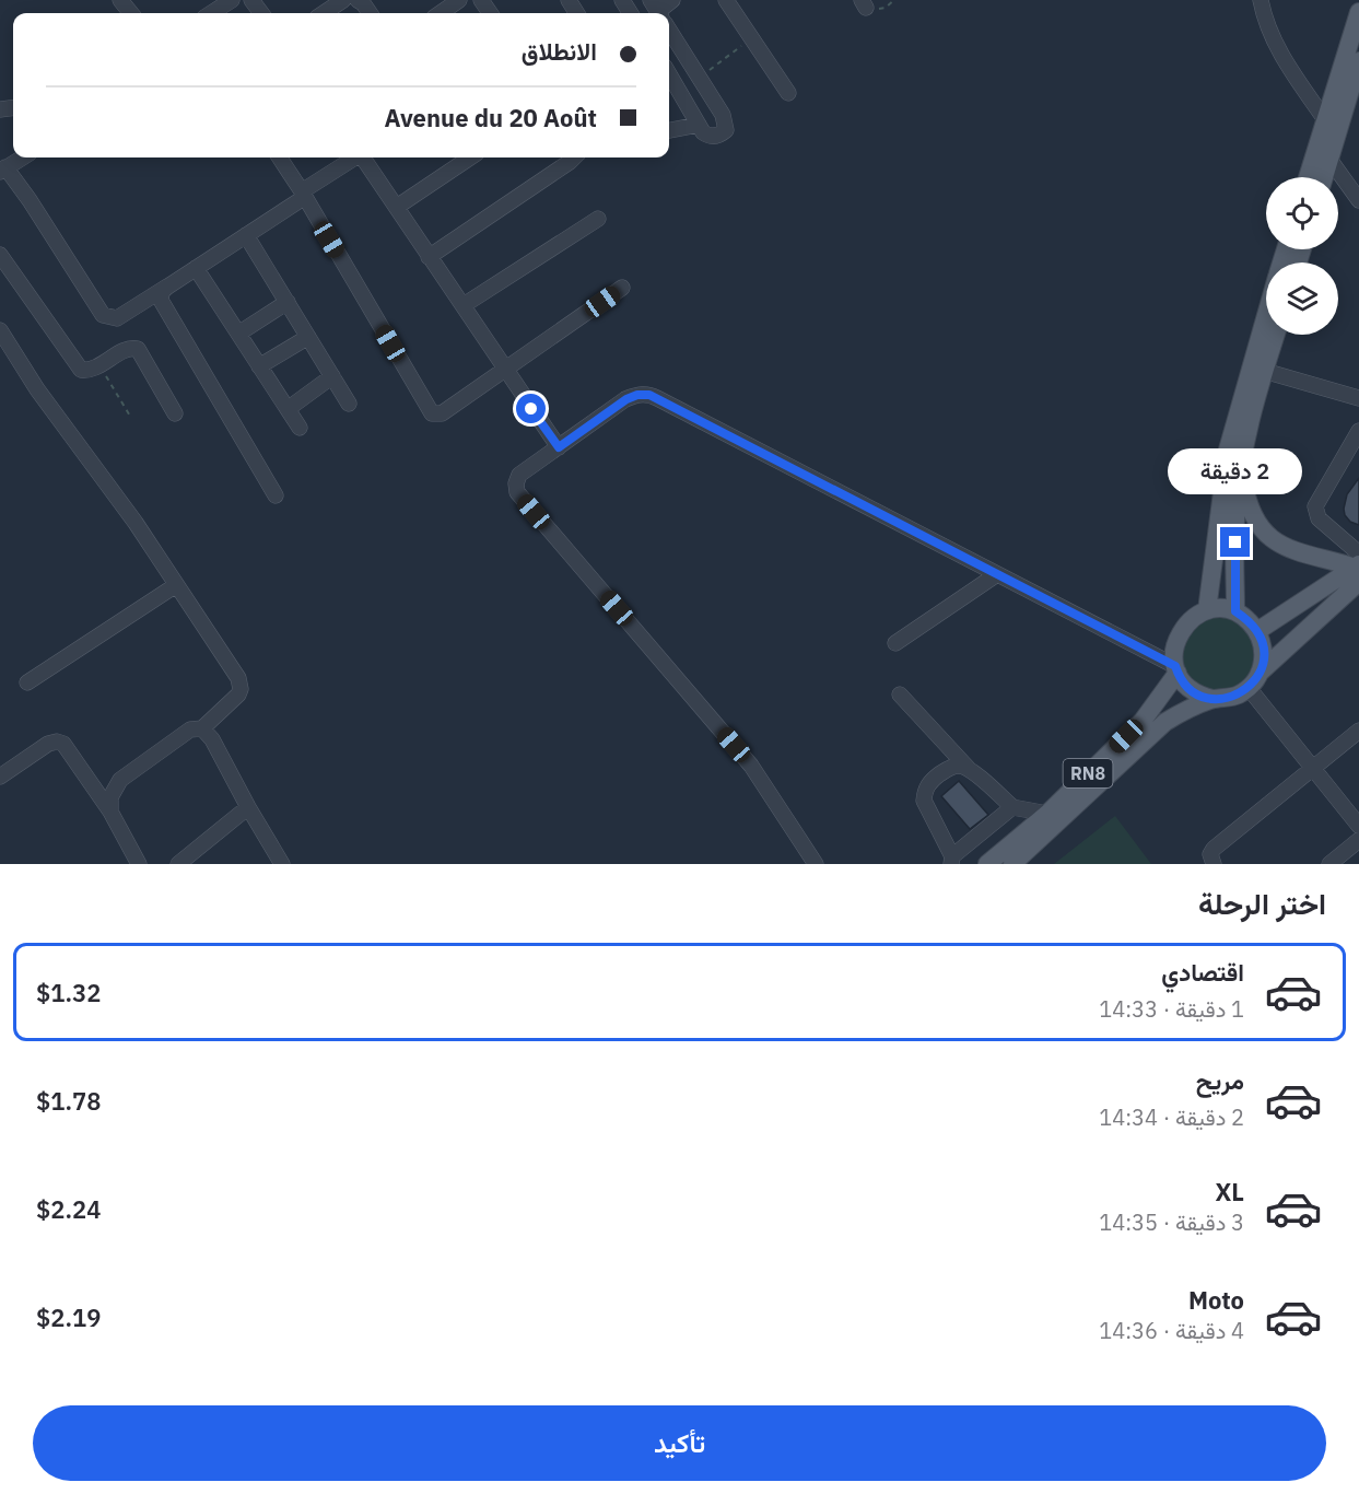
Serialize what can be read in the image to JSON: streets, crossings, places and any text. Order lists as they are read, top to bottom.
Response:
{
  "streets": {
    "main road": ["RN8"]
  },
  "page": {
    "banner": ["الانطلاق", "Avenue du 20 Août"],
    "bubble": "2 دقيقة",
    "heading": "اختر الرحلة",
    "list": [
      {
        "name": "اقتصادي",
        "note": "1 دقيقة · 14:33",
        "value": "$1.32"
      },
      {
        "name": "مريح",
        "note": "2 دقيقة · 14:34",
        "value": "$1.78"
      },
      {
        "name": "XL",
        "note": "3 دقيقة · 14:35",
        "value": "$2.24"
      },
      {
        "name": "Moto",
        "note": "4 دقيقة · 14:36",
        "value": "$2.19"
      }
    ],
    "buttons": "تأكيد"
  }
}
